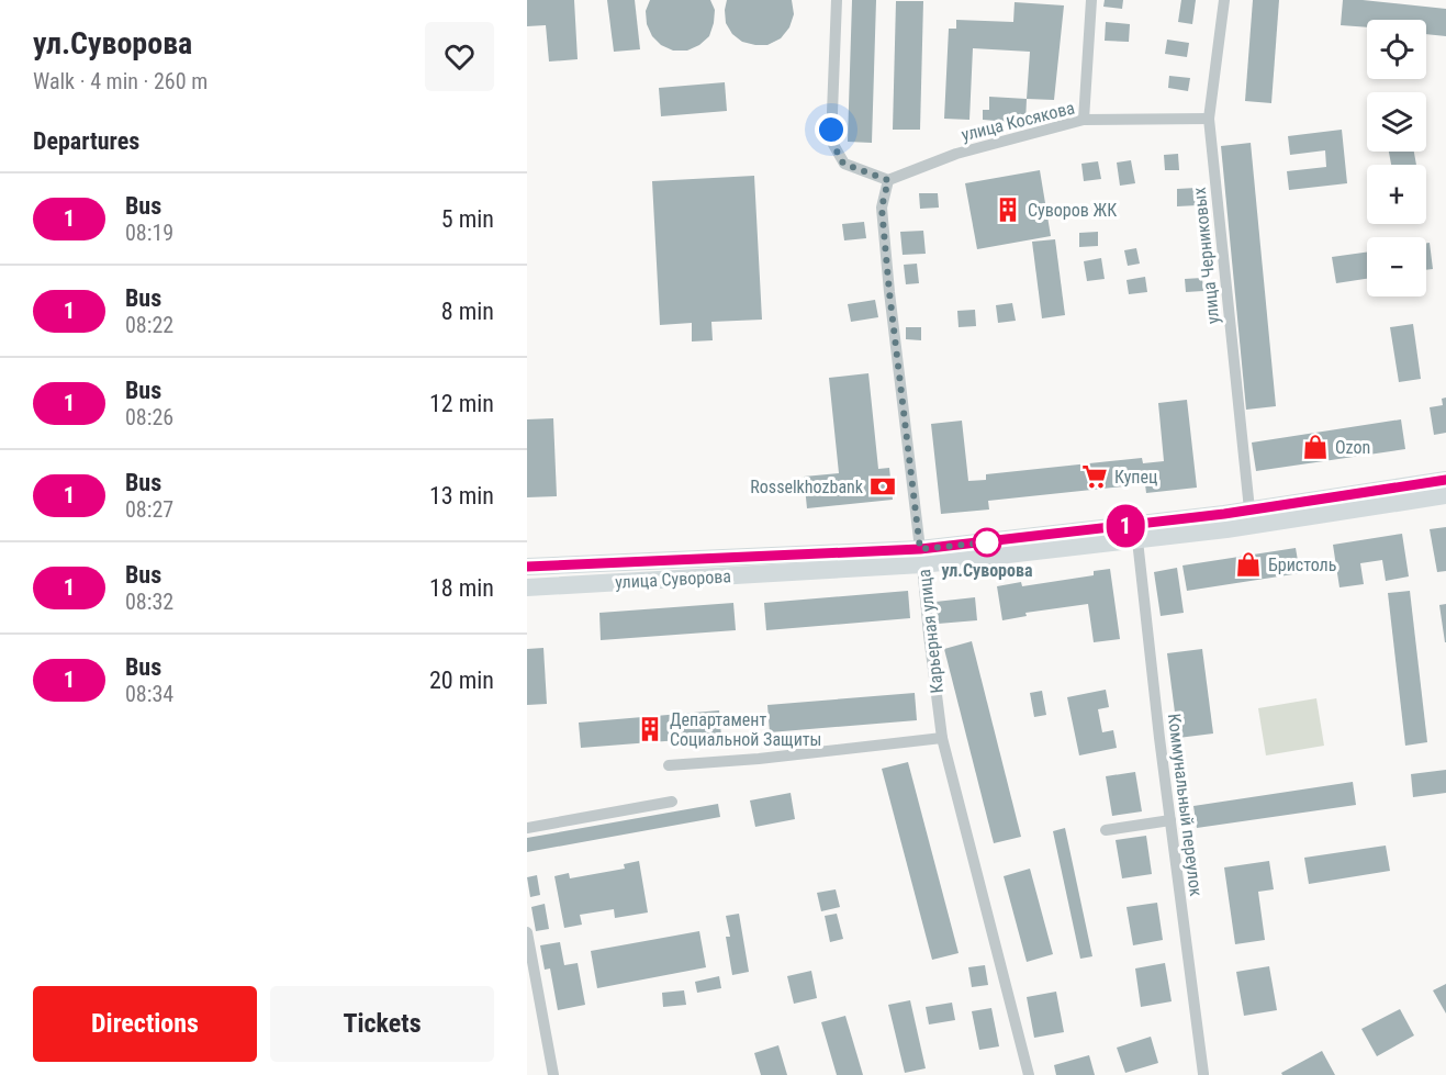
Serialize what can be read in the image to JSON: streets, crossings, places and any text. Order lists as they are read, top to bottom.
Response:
{
  "streets": {
    "main road": ["улица Суворова"],
    "street": [
      "улица Косякова",
      "улица Черниковых",
      "Карьерная улица",
      "Коммунальный переулок"
    ]
  },
  "crossings": [
    ["улица Косякова", "улица Черниковых"],
    ["улица Косякова", "Карьерная улица"],
    ["улица Черниковых", "улица Суворова"],
    ["улица Суворова", "Карьерная улица"],
    ["улица Суворова", "Коммунальный переулок"]
  ],
  "places": {
    "building": ["Суворов ЖК", "Департамент Социальной Защиты"],
    "shop": ["Ozon", "Бристоль"],
    "supermarket": ["Купец"],
    "bank": ["Rosselkhozbank"],
    "other": ["ул.Суворова"]
  },
  "lines": ["bus line 1"],
  "page": {
    "heading": [
      ["ул.Суворова", "Walk · 4 min · 260 m"],
      "Departures"
    ],
    "on_map": "1",
    "map_buttons": ["+", "−"],
    "list": [
      {
        "mark": "1",
        "name": "Bus",
        "note": "08:19",
        "value": "5 min"
      },
      {
        "mark": "1",
        "name": "Bus",
        "note": "08:22",
        "value": "8 min"
      },
      {
        "mark": "1",
        "name": "Bus",
        "note": "08:26",
        "value": "12 min"
      },
      {
        "mark": "1",
        "name": "Bus",
        "note": "08:27",
        "value": "13 min"
      },
      {
        "mark": "1",
        "name": "Bus",
        "note": "08:32",
        "value": "18 min"
      },
      {
        "mark": "1",
        "name": "Bus",
        "note": "08:34",
        "value": "20 min"
      }
    ],
    "buttons": ["Directions", "Tickets"]
  }
}
